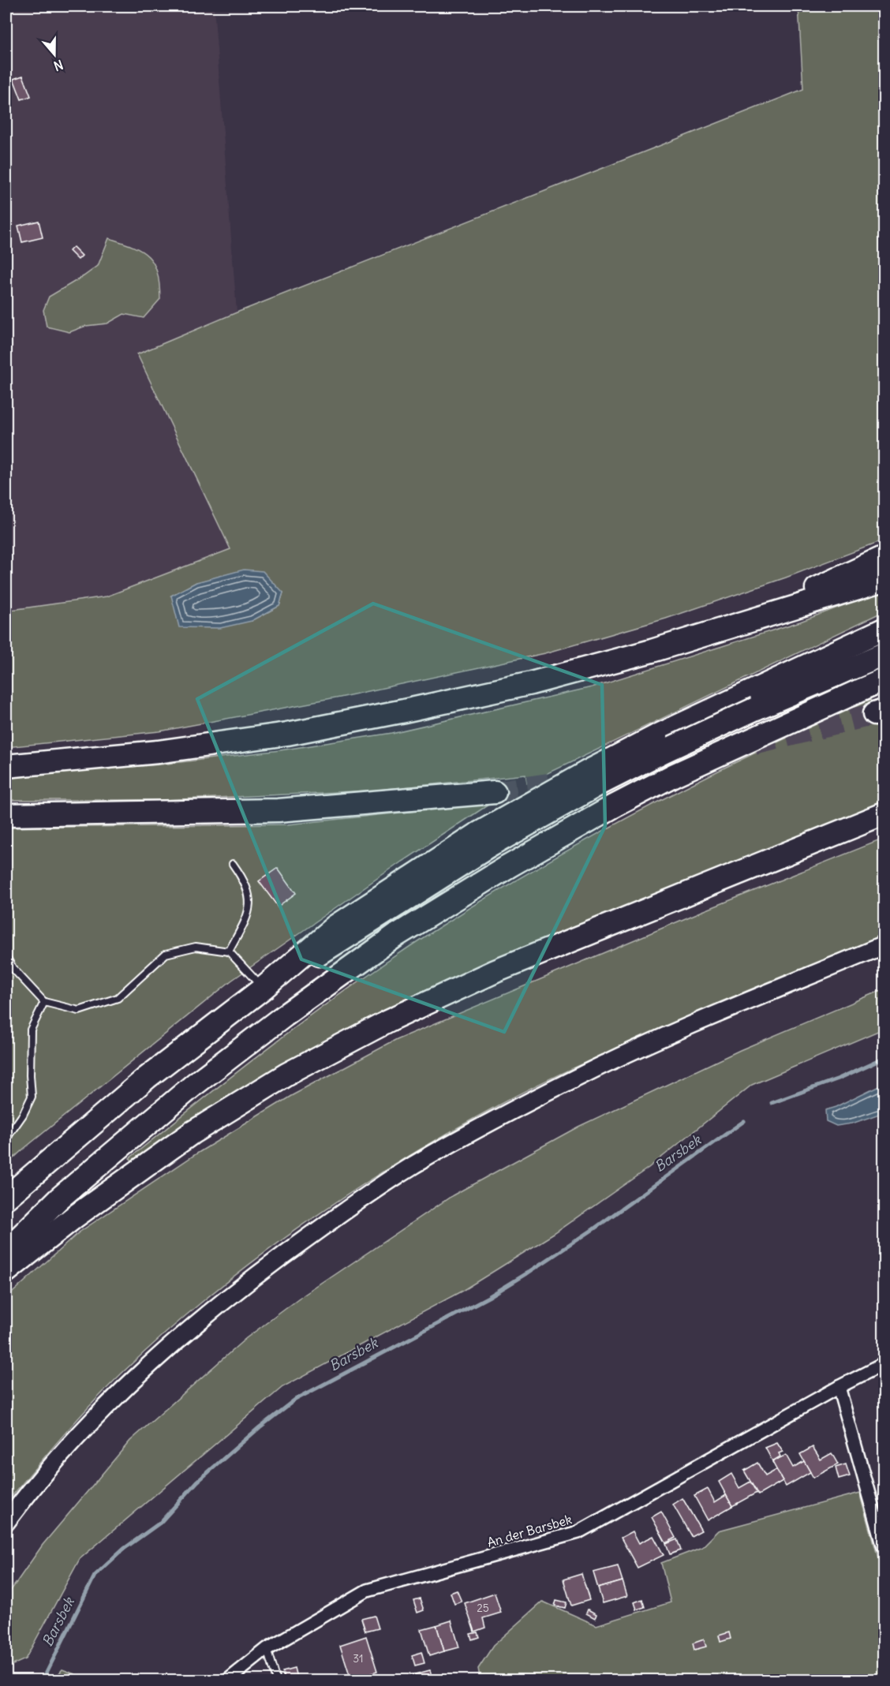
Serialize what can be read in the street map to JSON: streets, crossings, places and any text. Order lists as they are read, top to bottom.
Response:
{
  "streets": {
    "street": ["An der Barsbek"]
  },
  "water": ["Barsbek"],
  "house_numbers": ["25", "31"],
  "north": "bottom"
}
